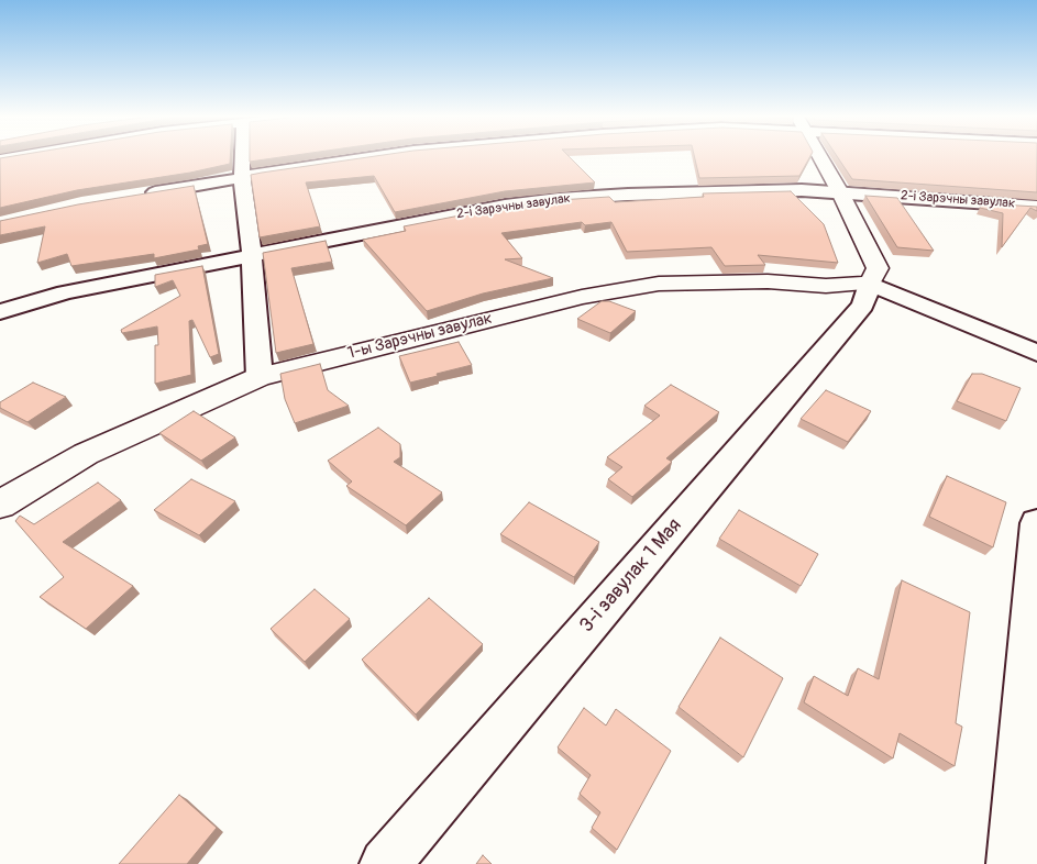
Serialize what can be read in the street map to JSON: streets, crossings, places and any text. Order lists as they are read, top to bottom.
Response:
{
  "streets": {
    "street": ["2-і Зарэчны завулак", "1-ы Зарэчны завулак", "3-і завулак 1 Мая"]
  },
  "crossings": [
    ["1-ы Зарэчны завулак", "3-і завулак 1 Мая"]
  ]
}
